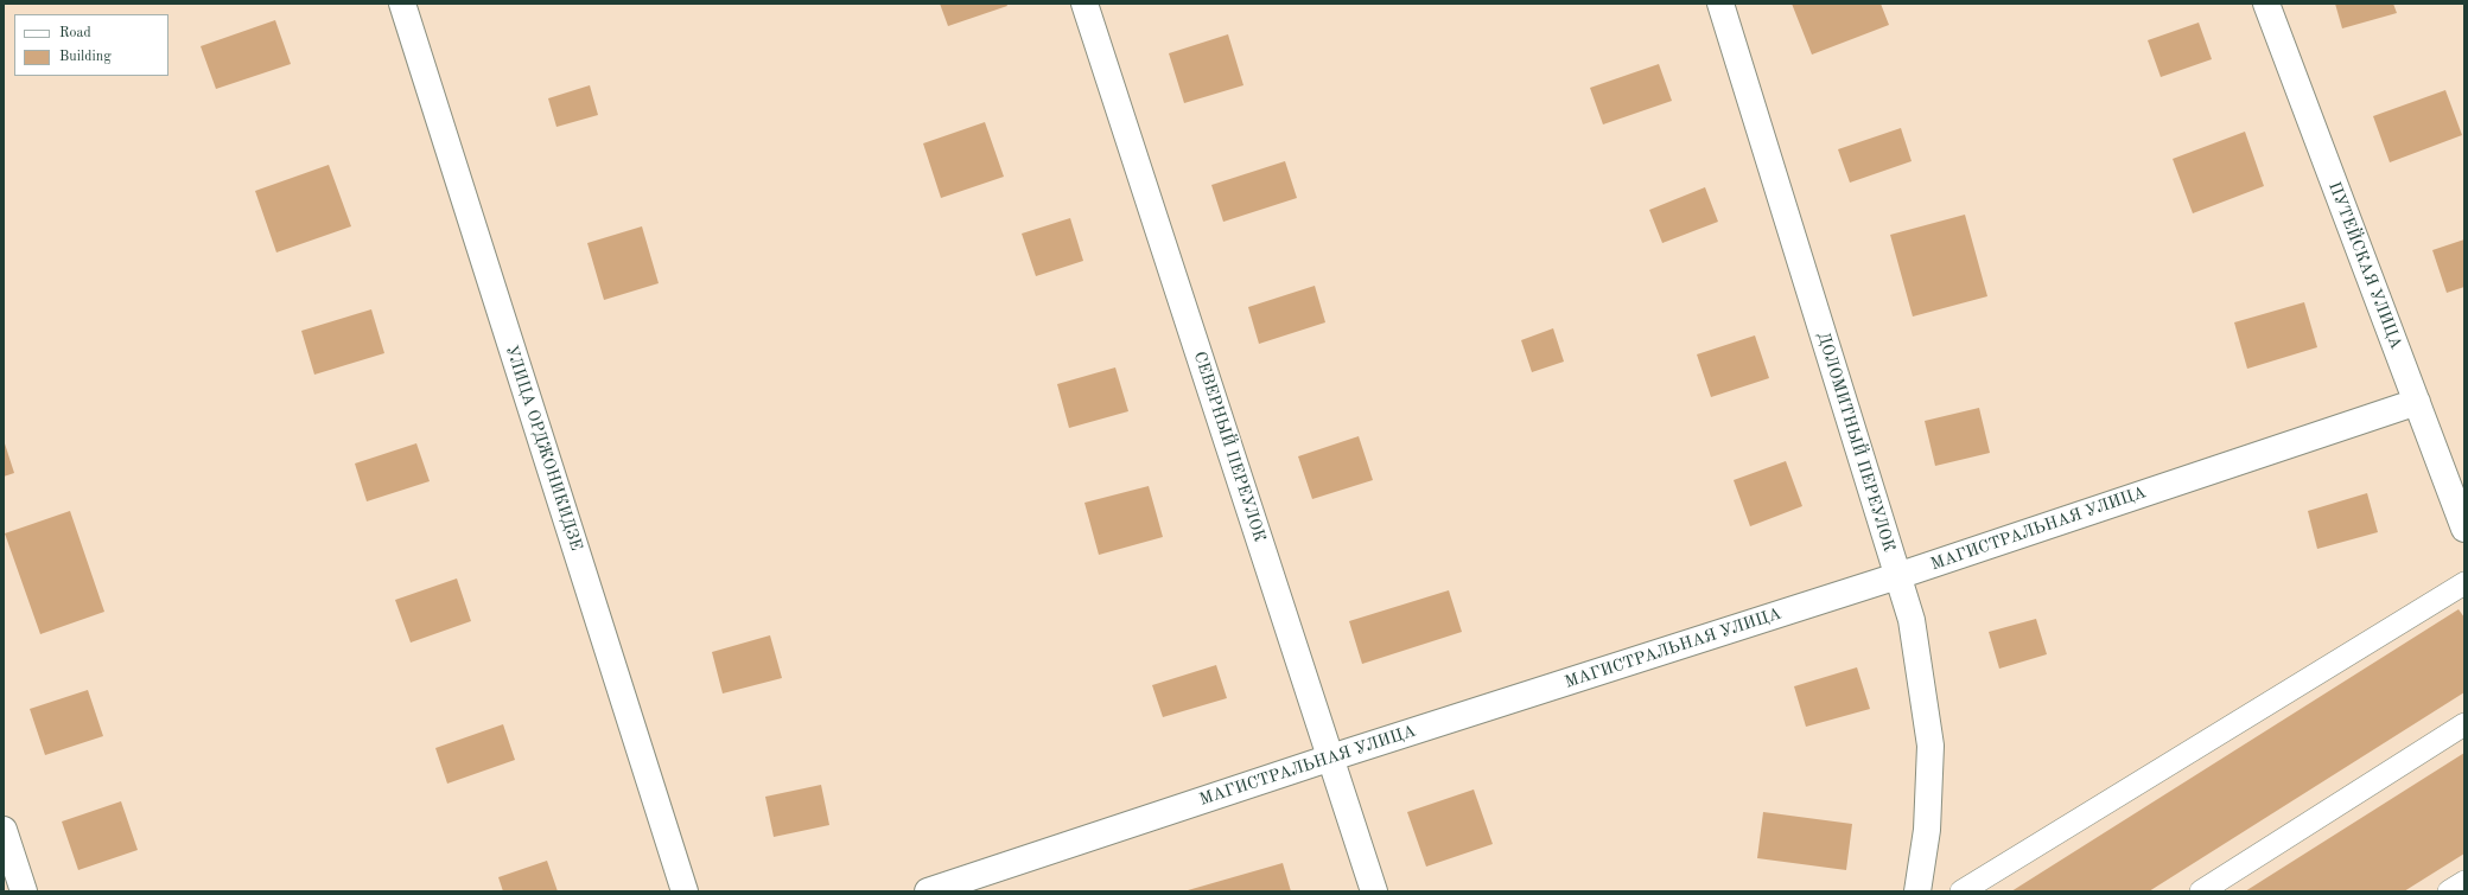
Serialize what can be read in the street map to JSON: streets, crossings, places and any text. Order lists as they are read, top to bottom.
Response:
{
  "streets": {
    "street": [
      "ПУТЕЙСКАЯ УЛИЦА",
      "ДОЛОМИТНЫЙ ПЕРЕУЛОК",
      "СЕВЕРНЫЙ ПЕРЕУЛОК",
      "УЛИЦА ОРДЖОНИКИДЗЕ",
      "МАГИСТРАЛЬНАЯ УЛИЦА"
    ]
  },
  "crossings": [
    ["ПУТЕЙСКАЯ УЛИЦА", "МАГИСТРАЛЬНАЯ УЛИЦА"],
    ["ДОЛОМИТНЫЙ ПЕРЕУЛОК", "МАГИСТРАЛЬНАЯ УЛИЦА"],
    ["СЕВЕРНЫЙ ПЕРЕУЛОК", "МАГИСТРАЛЬНАЯ УЛИЦА"]
  ],
  "legend": ["Road", "Building"]
}
